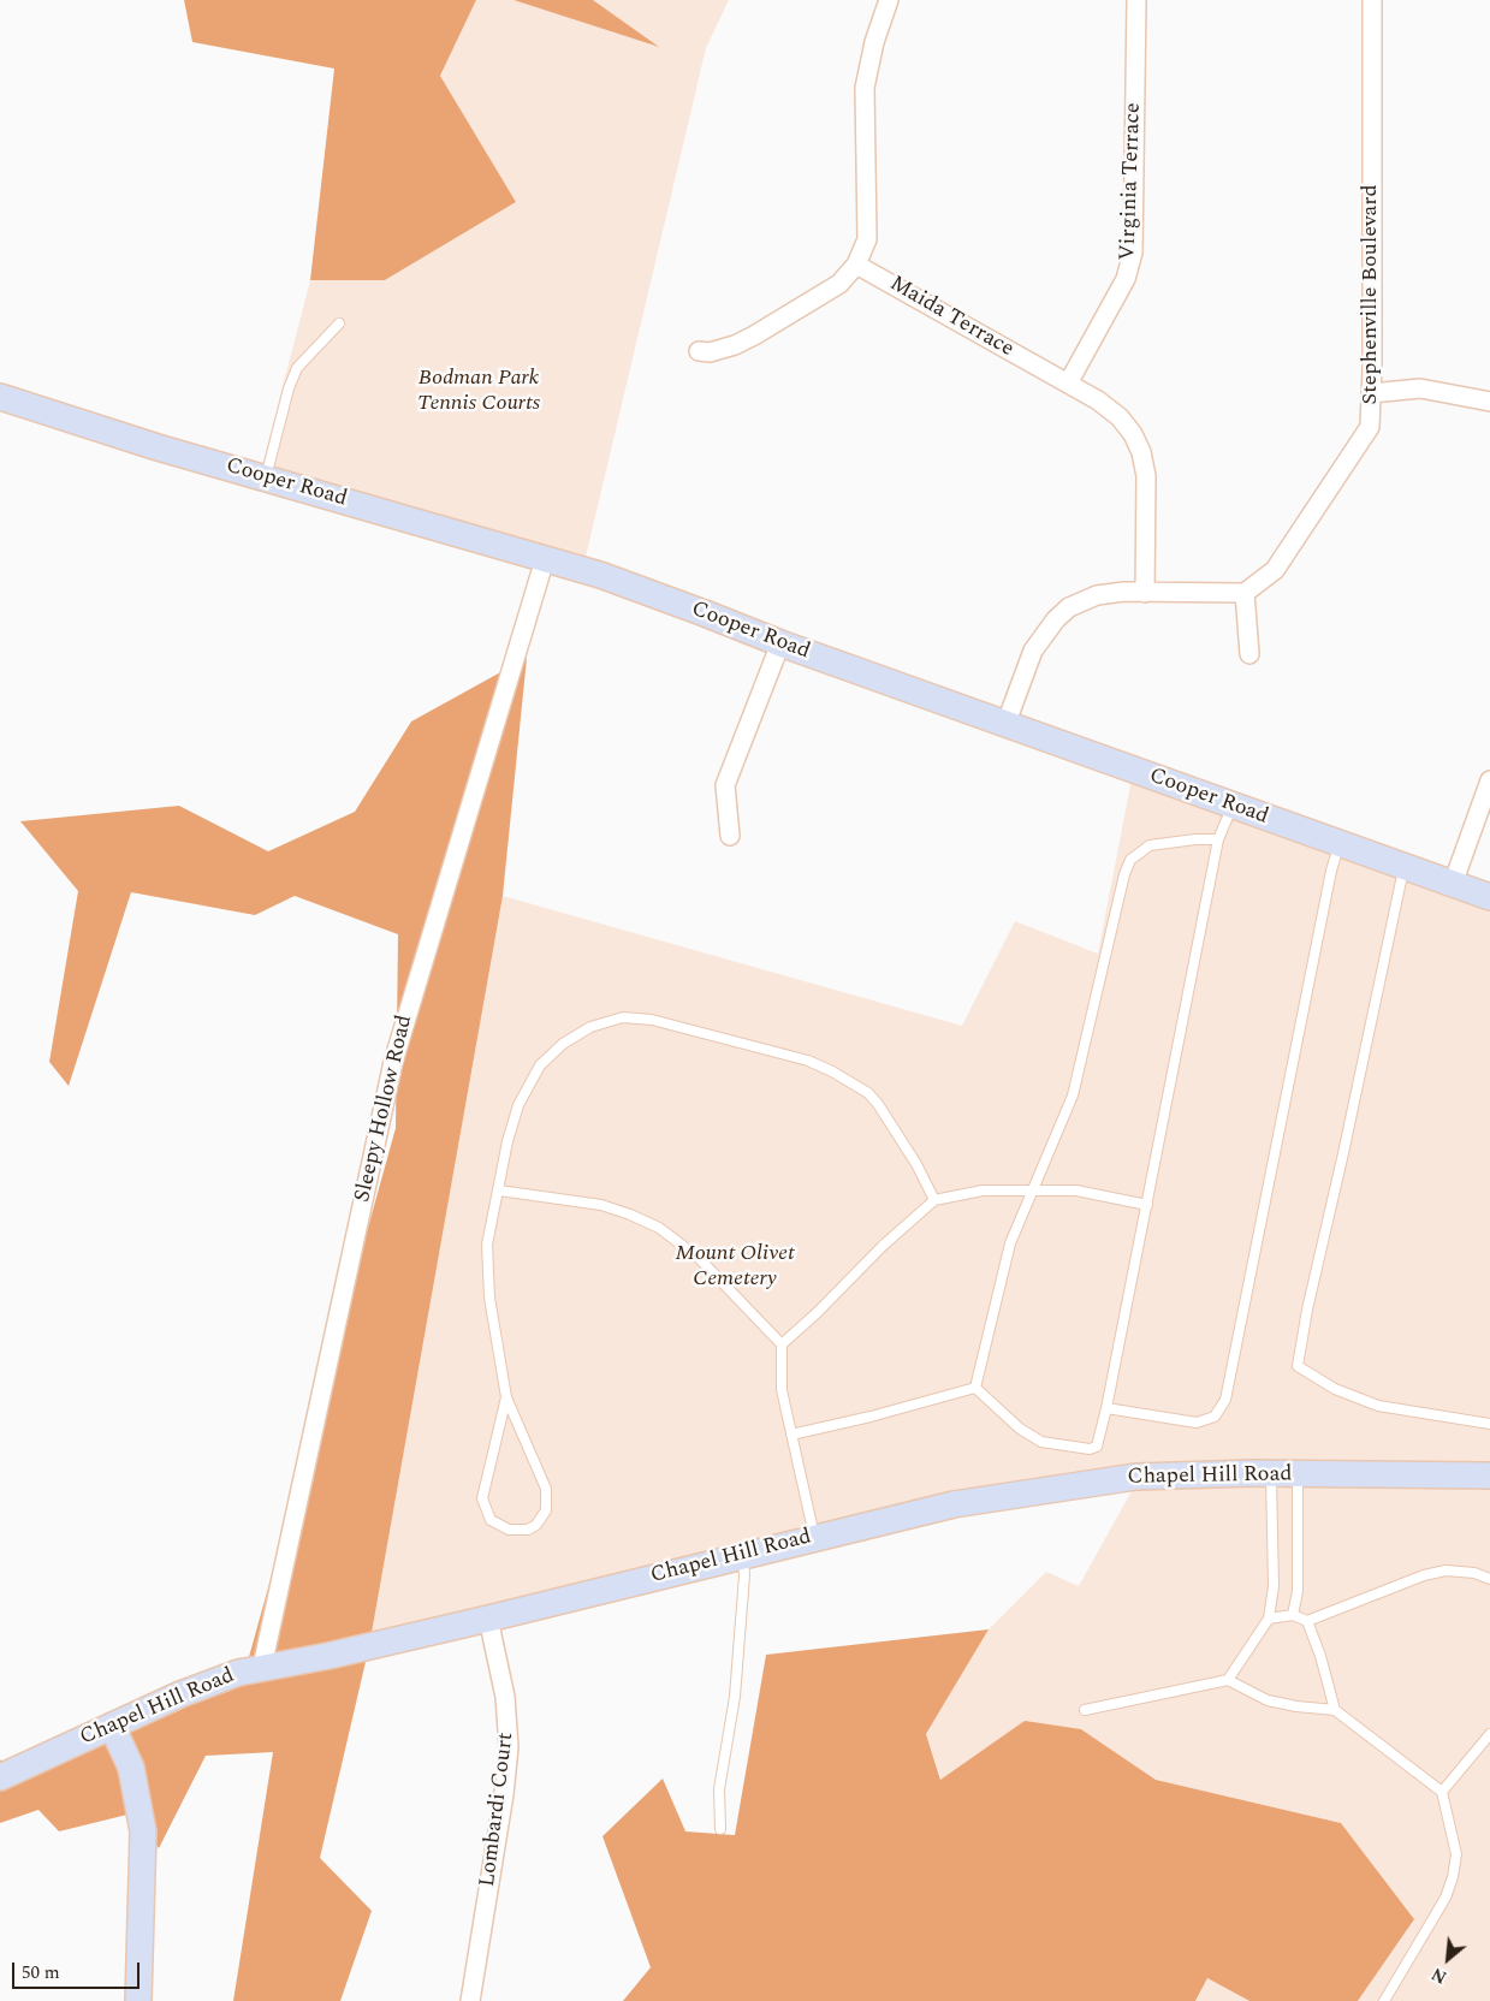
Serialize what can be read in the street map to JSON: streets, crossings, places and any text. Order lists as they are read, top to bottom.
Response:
{
  "streets": {
    "street": [
      "Virginia Terrace",
      "Stephenville Boulevard",
      "Maida Terrace",
      "Cooper Road",
      "Sleepy Hollow Road",
      "Chapel Hill Road",
      "Lombardi Court"
    ]
  },
  "crossings": [
    ["Virginia Terrace", "Maida Terrace"],
    ["Cooper Road", "Sleepy Hollow Road"],
    ["Sleepy Hollow Road", "Chapel Hill Road"],
    ["Chapel Hill Road", "Lombardi Court"]
  ],
  "parks": ["Bodman Park Tennis Courts", "Mount Olivet Cemetery"],
  "scale_bar": "50 m",
  "north": "bottom left"
}
